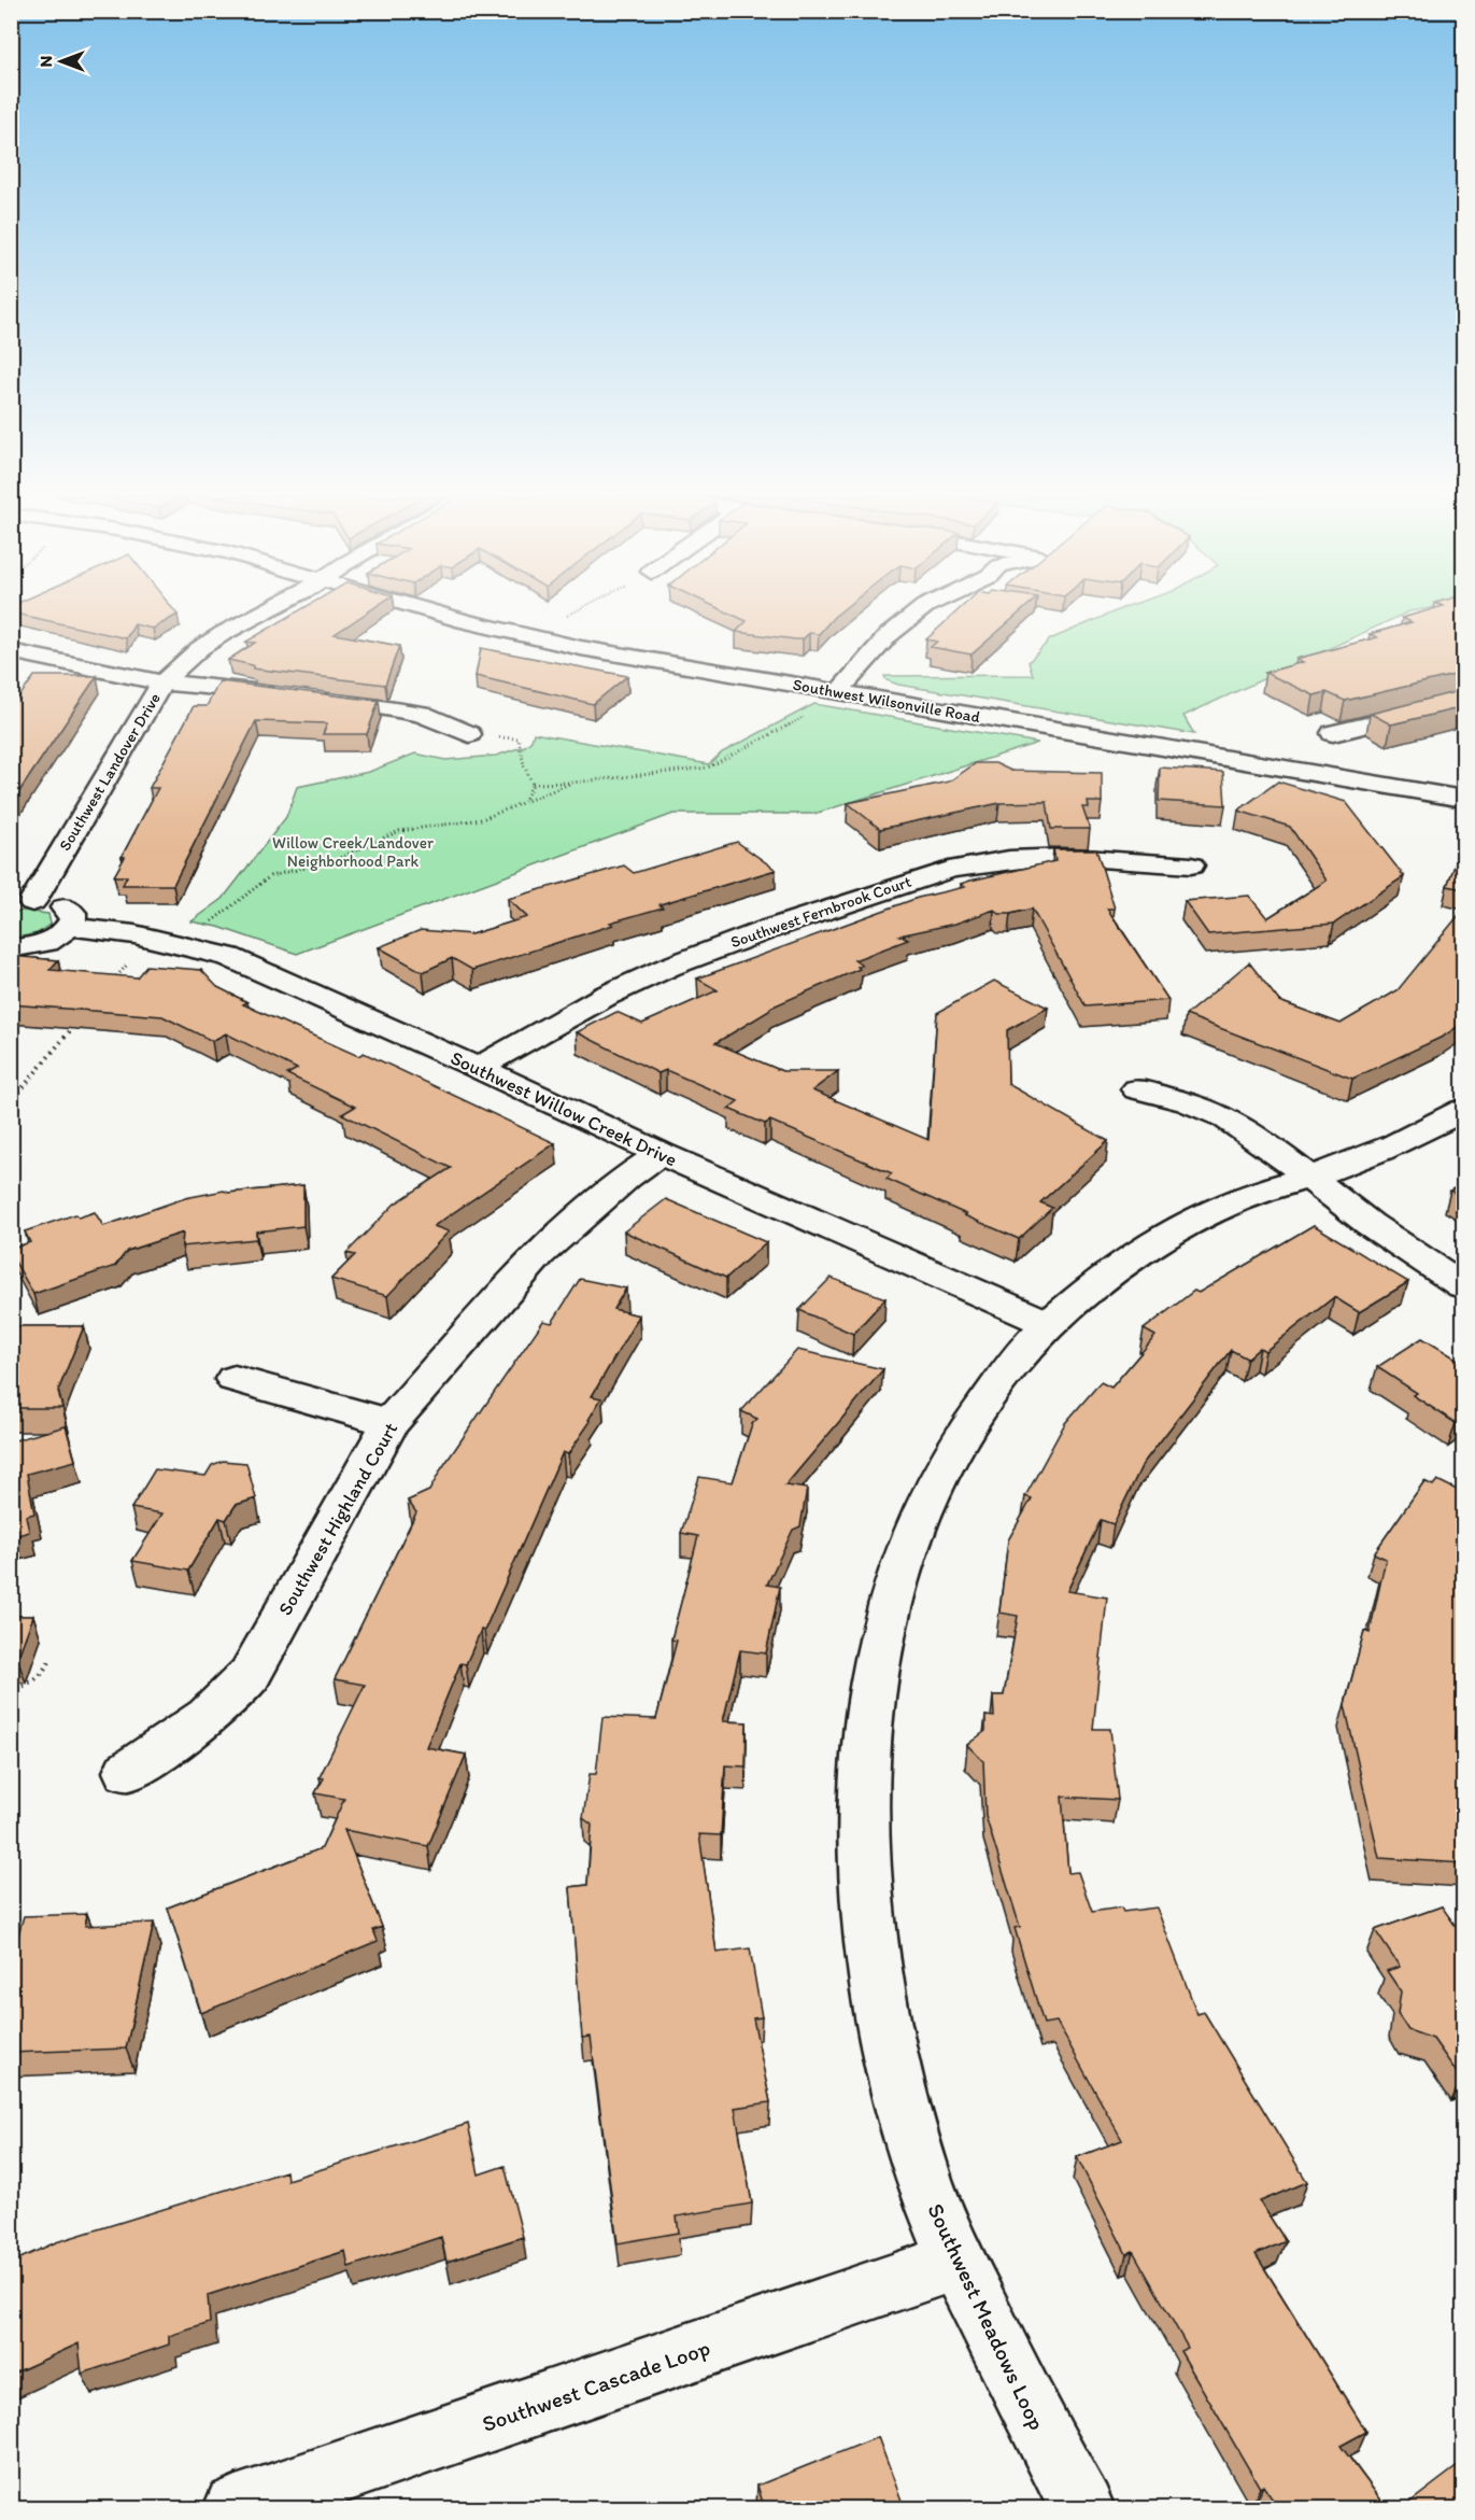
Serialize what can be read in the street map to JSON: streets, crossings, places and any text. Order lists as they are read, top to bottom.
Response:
{
  "streets": {
    "street": [
      "Southwest Wilsonville Road",
      "Southwest Landover Drive",
      "Southwest Fernbrook Court",
      "Southwest Willow Creek Drive",
      "Southwest Highland Court",
      "Southwest Meadows Loop",
      "Southwest Cascade Loop"
    ]
  },
  "crossings": [
    ["Southwest Fernbrook Court", "Southwest Willow Creek Drive"],
    ["Southwest Willow Creek Drive", "Southwest Highland Court"],
    ["Southwest Willow Creek Drive", "Southwest Meadows Loop"],
    ["Southwest Meadows Loop", "Southwest Cascade Loop"]
  ],
  "parks": ["Willow Creek/Landover Neighborhood Park"],
  "north": "left"
}
